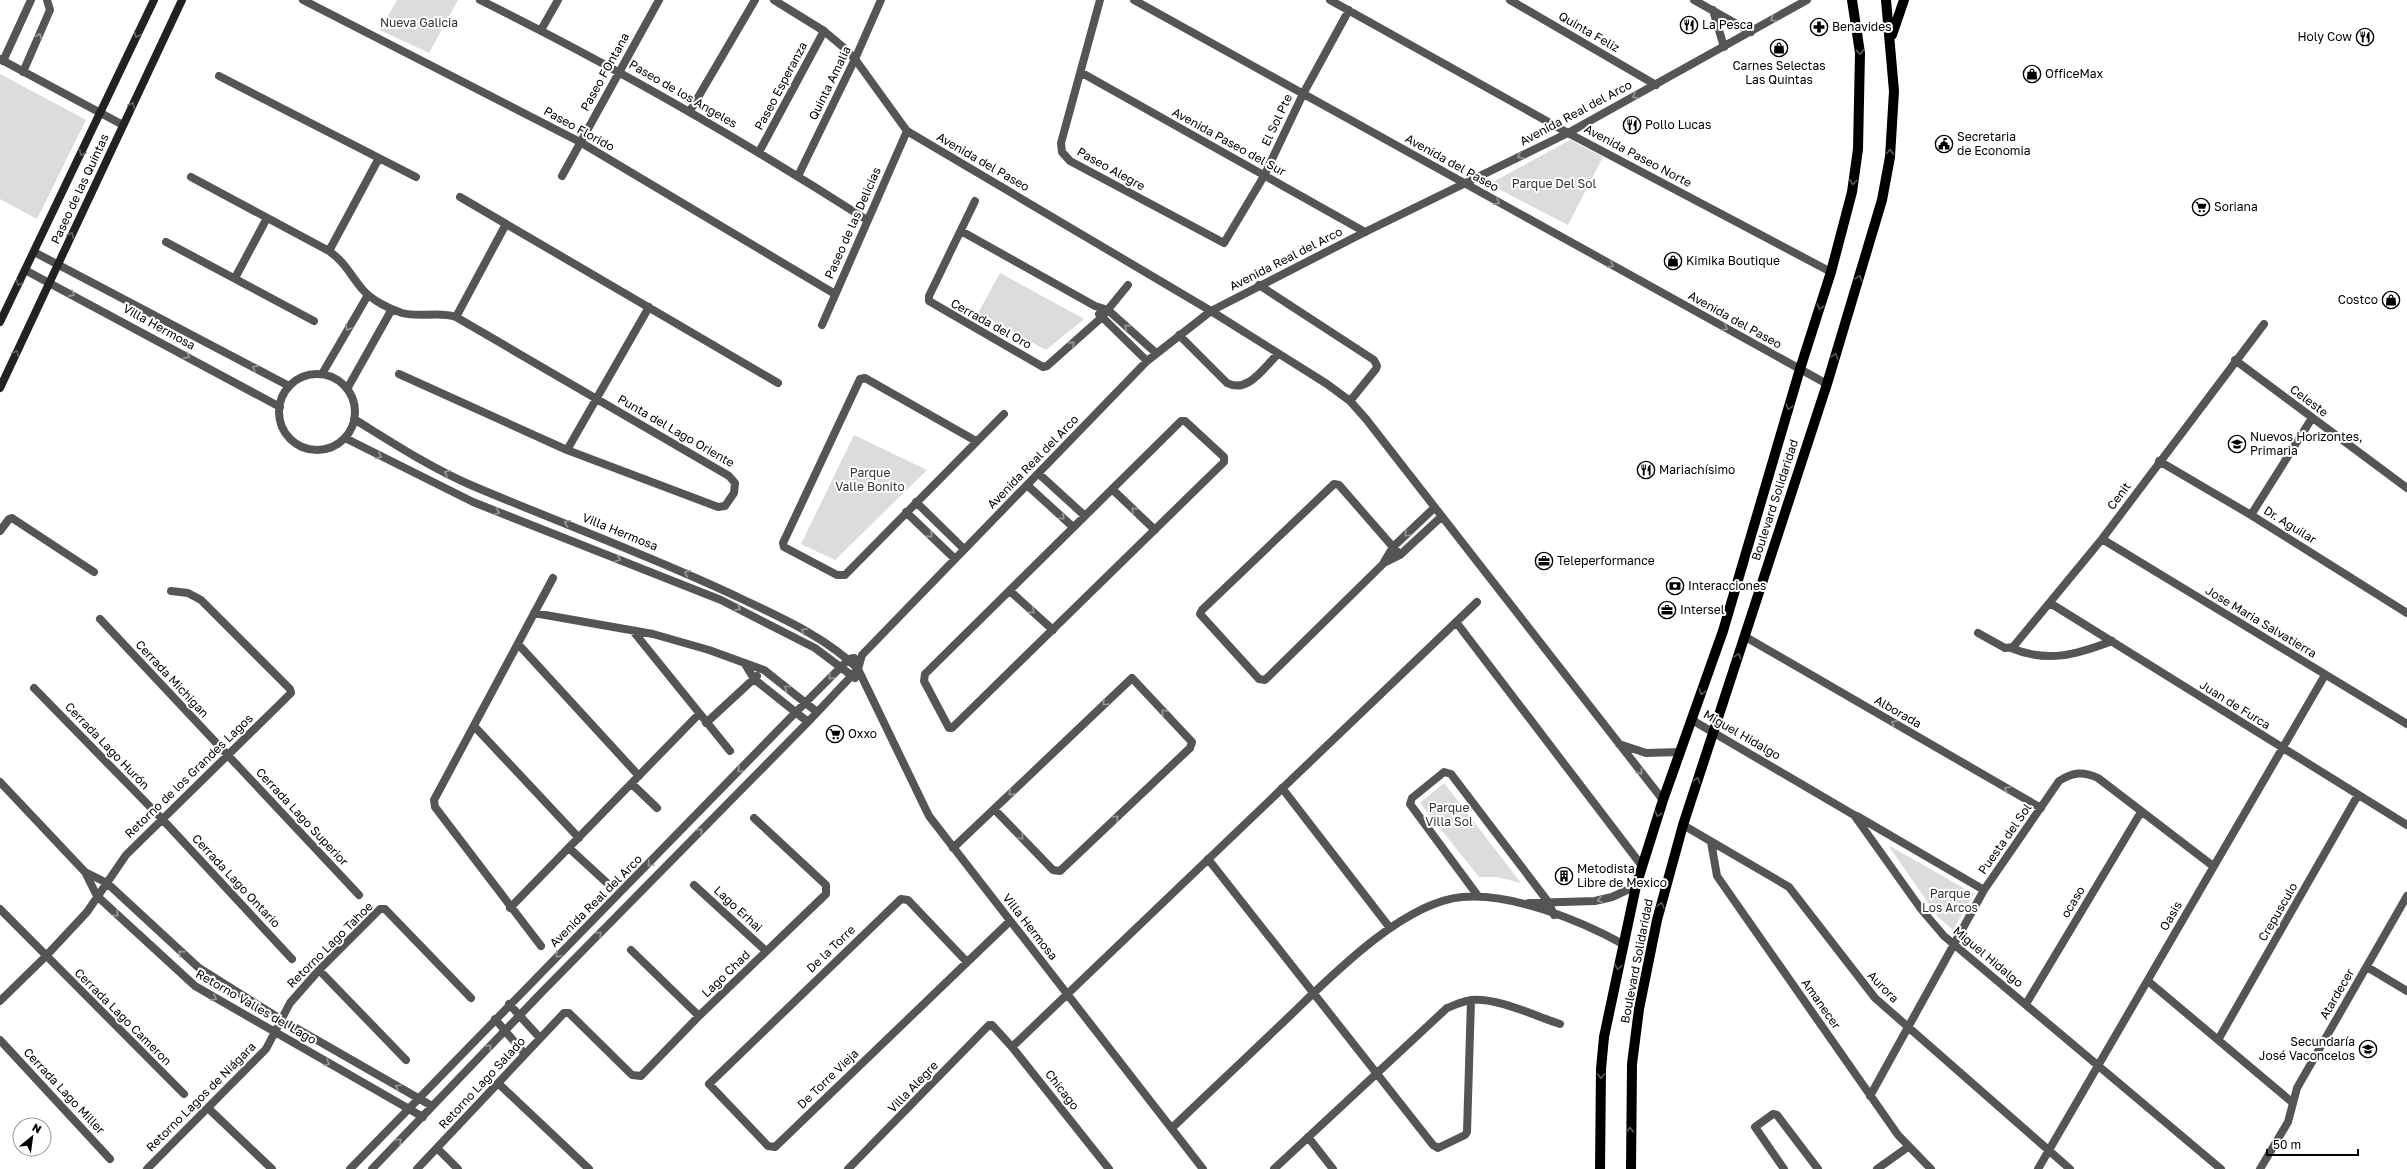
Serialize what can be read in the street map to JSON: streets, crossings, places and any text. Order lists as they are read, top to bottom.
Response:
{
  "streets": {
    "main road": ["Paseo de las Quintas", "Boulevard Solidaridad"],
    "street": [
      "Quinta Feliz",
      "Paseo FOntana",
      "Quinta Amalia",
      "Paseo Esperanza",
      "Paseo de los Angeles",
      "Avenida Real del Arco",
      "El Sol Pte",
      "Paseo Florido",
      "Avenida Paseo del Sur",
      "Avenida Paseo Norte",
      "Avenida del Paseo",
      "Paseo Alegre",
      "Paseo de las Delicias",
      "Cerrada del Oro",
      "Villa Hermosa",
      "Celeste",
      "Punta del Lago Oriente",
      "Cenit",
      "Dr. Aguilar",
      "Jose Maria Salvatierra",
      "Cerrada Michigan",
      "Juan de Furca",
      "Alborada",
      "Miguel Hidalgo",
      "Cerrada Lago Hurón",
      "Retorno de los Grandes Lagos",
      "Cerrada Lago Superior",
      "Puesta del Sol",
      "Cerrada Lago Ontario",
      "ocaso",
      "Lago Erhai",
      "Crepusculo",
      "Oasis",
      "Retorno Lago Tahoe",
      "De la Torre",
      "Lago Chad",
      "Aurora",
      "Atardecer",
      "Amanecer",
      "Retorno Valles del Lago",
      "Cerrada Lago Cameron",
      "De Torre Vieja",
      "Retorno Lago Salado",
      "Villa Alegre",
      "Chicago",
      "Cerrada Lago Miller",
      "Retorno Lagos de Niágara"
    ]
  },
  "crossings": [
    ["Quinta Feliz", "Avenida Real del Arco"],
    ["Paseo FOntana", "Paseo de los Angeles"],
    ["Paseo FOntana", "Paseo Florido"],
    ["Quinta Amalia", "Paseo de los Angeles"],
    ["Quinta Amalia", "Avenida del Paseo"],
    ["Paseo Esperanza", "Paseo de los Angeles"],
    ["Paseo Esperanza", "Avenida del Paseo"],
    ["Paseo de los Angeles", "Paseo de las Delicias"],
    ["Avenida Real del Arco", "Avenida Paseo del Sur"],
    ["Avenida Real del Arco", "Avenida Paseo Norte"],
    ["Avenida Real del Arco", "Avenida del Paseo"],
    ["Avenida Real del Arco", "Villa Hermosa"],
    ["Avenida Real del Arco", "Retorno Valles del Lago"],
    ["El Sol Pte", "Avenida Paseo del Sur"],
    ["El Sol Pte", "Avenida Paseo Norte"],
    ["El Sol Pte", "Avenida del Paseo"],
    ["El Sol Pte", "Paseo Alegre"],
    ["Paseo Florido", "Paseo de las Delicias"],
    ["Avenida Paseo del Sur", "Paseo Alegre"],
    ["Avenida Paseo Norte", "Boulevard Solidaridad"],
    ["Avenida del Paseo", "Paseo de las Delicias"],
    ["Avenida del Paseo", "Boulevard Solidaridad"],
    ["Paseo de las Quintas", "Villa Hermosa"],
    ["Celeste", "Cenit"],
    ["Cenit", "Dr. Aguilar"],
    ["Cenit", "Jose Maria Salvatierra"],
    ["Cenit", "Juan de Furca"],
    ["Boulevard Solidaridad", "Alborada"],
    ["Boulevard Solidaridad", "Miguel Hidalgo"],
    ["Boulevard Solidaridad", "Aurora"],
    ["Jose Maria Salvatierra", "Oasis"],
    ["Cerrada Michigan", "Retorno de los Grandes Lagos"],
    ["Cerrada Michigan", "Cerrada Lago Superior"],
    ["Juan de Furca", "Crepusculo"],
    ["Juan de Furca", "Oasis"],
    ["Alborada", "Puesta del Sol"],
    ["Miguel Hidalgo", "Puesta del Sol"],
    ["Miguel Hidalgo", "ocaso"],
    ["Miguel Hidalgo", "Oasis"],
    ["Cerrada Lago Hurón", "Retorno de los Grandes Lagos"],
    ["Cerrada Lago Hurón", "Cerrada Lago Ontario"],
    ["Retorno de los Grandes Lagos", "Cerrada Lago Superior"],
    ["Retorno de los Grandes Lagos", "Cerrada Lago Ontario"],
    ["Retorno de los Grandes Lagos", "Retorno Valles del Lago"],
    ["Retorno de los Grandes Lagos", "Cerrada Lago Cameron"],
    ["Puesta del Sol", "ocaso"],
    ["Puesta del Sol", "Oasis"],
    ["Puesta del Sol", "Aurora"],
    ["Puesta del Sol", "Amanecer"],
    ["Lago Erhai", "Lago Chad"],
    ["Oasis", "Aurora"],
    ["Retorno Lago Tahoe", "Retorno Valles del Lago"],
    ["Retorno Lago Tahoe", "Retorno Lagos de Niágara"],
    ["De la Torre", "De Torre Vieja"],
    ["Lago Chad", "Retorno Lago Salado"],
    ["Aurora", "Amanecer"],
    ["Retorno Valles del Lago", "Retorno Lagos de Niágara"],
    ["Villa Alegre", "Chicago"]
  ],
  "one_way": ["Alborada"],
  "parks": [
    "Nueva Galicia",
    "Parque Del Sol",
    "Parque Valle Bonito",
    "Parque Villa Sol",
    "Parque Los Arcos"
  ],
  "places": {
    "restaurant": [
      "La Pesca",
      "Holy Cow",
      "Pollo Lucas",
      "Mariachísimo"
    ],
    "pharmacy": ["Benavides"],
    "shop": [
      "Carnes Selectas Las Quintas",
      "OfficeMax",
      "Kimika Boutique",
      "Costco"
    ],
    "public building": ["Secretaria de Economia"],
    "supermarket": ["Soriana", "Oxxo"],
    "school or university": ["Nuevos Horizontes, Primaria", "Secundaría José Vaconcelos"],
    "office": ["Teleperformance", "Intersel"],
    "bank": ["Interacciones"],
    "building": ["Metodista Libre de Mexico"]
  },
  "scale_bar": "50 m",
  "north": "top right"
}
